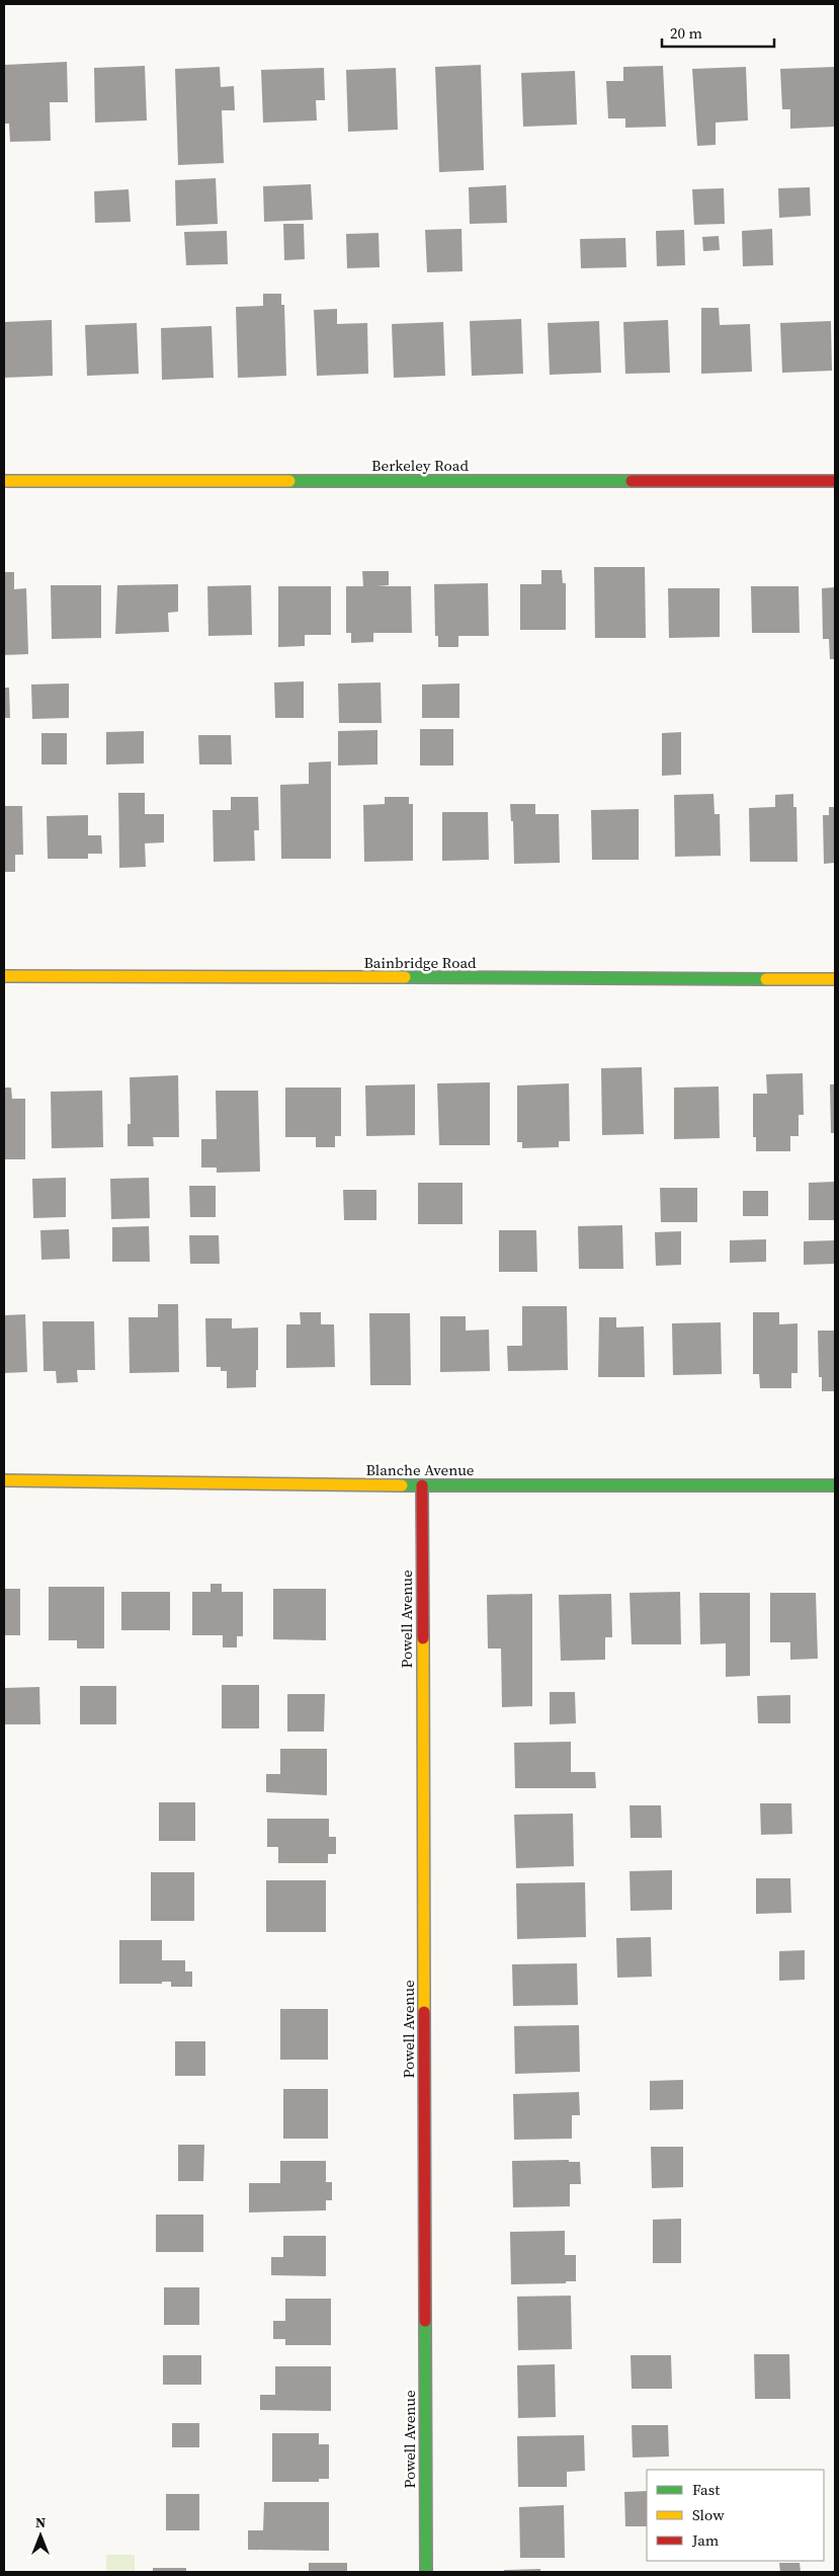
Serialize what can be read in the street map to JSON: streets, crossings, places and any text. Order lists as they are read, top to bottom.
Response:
{
  "streets": {
    "street": [
      "Berkeley Road",
      "Bainbridge Road",
      "Blanche Avenue",
      "Powell Avenue"
    ]
  },
  "crossings": [
    ["Blanche Avenue", "Powell Avenue"]
  ],
  "legend": ["Fast", "Slow", "Jam"],
  "scale_bar": "20 m",
  "north": "top"
}
